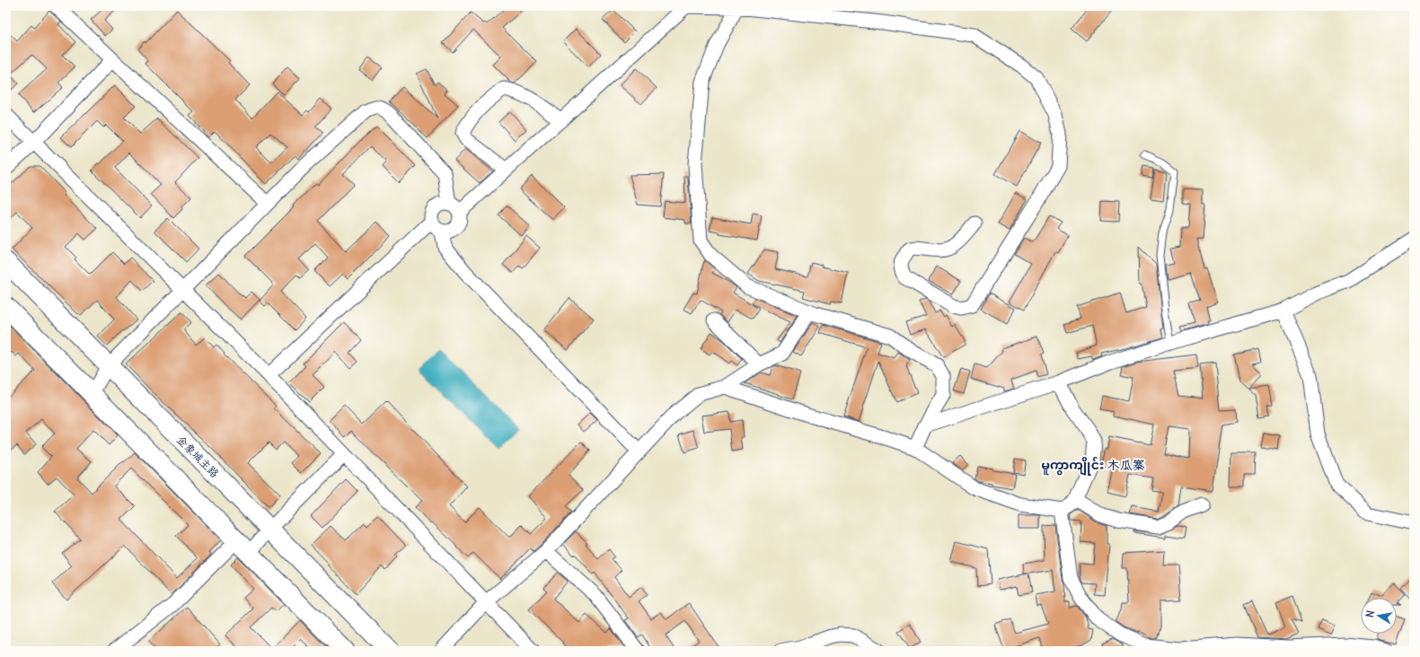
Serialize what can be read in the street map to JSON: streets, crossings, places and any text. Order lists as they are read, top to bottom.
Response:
{
  "streets": {
    "main road": ["金象城主路"]
  },
  "districts": ["မူကွာကျိုင်း 木瓜寨"],
  "north": "left"
}
